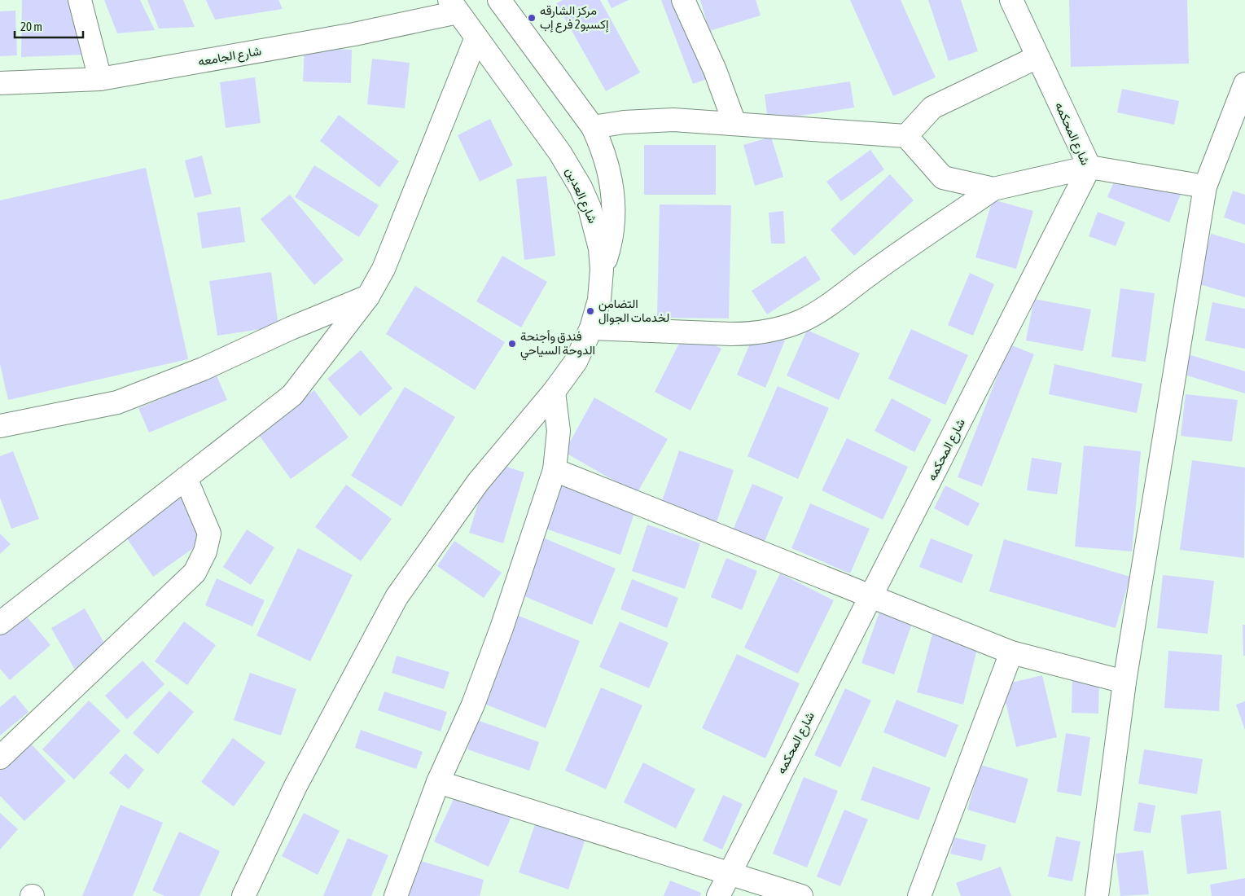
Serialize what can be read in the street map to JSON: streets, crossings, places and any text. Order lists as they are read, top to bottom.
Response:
{
  "streets": {
    "street": ["شارع الجامعه", "شارع المحكمه", "شارع العدين"]
  },
  "crossings": [
    ["شارع الجامعه", "شارع العدين"]
  ],
  "places": ["مركز الشارقه إكسبو2 فرع إب", "التضامن لخدمات الجوال", "فندق وأجنحة الدوحة السياحي"],
  "scale_bar": "20 m"
}
